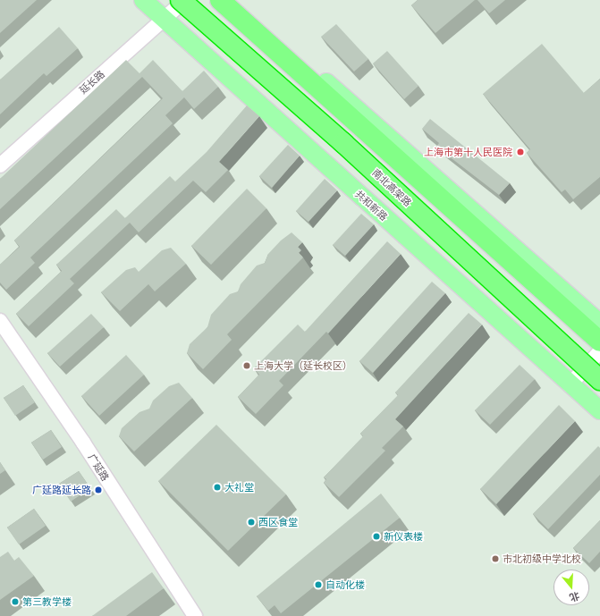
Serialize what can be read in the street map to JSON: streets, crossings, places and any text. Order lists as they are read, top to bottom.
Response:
{
  "streets": {
    "highway": ["南北高架路"],
    "main road": ["共和新路"],
    "street": ["延长路", "广延路"]
  },
  "crossings": [
    ["延长路", "共和新路"]
  ],
  "places": [
    "上海市第十人民医院",
    "上海大学（延长校区）",
    "大礼堂",
    "广延路延长路",
    "西区食堂",
    "新仪表楼",
    "市北初级中学北校",
    "自动化楼",
    "第三教学楼"
  ],
  "north": "bottom"
}
